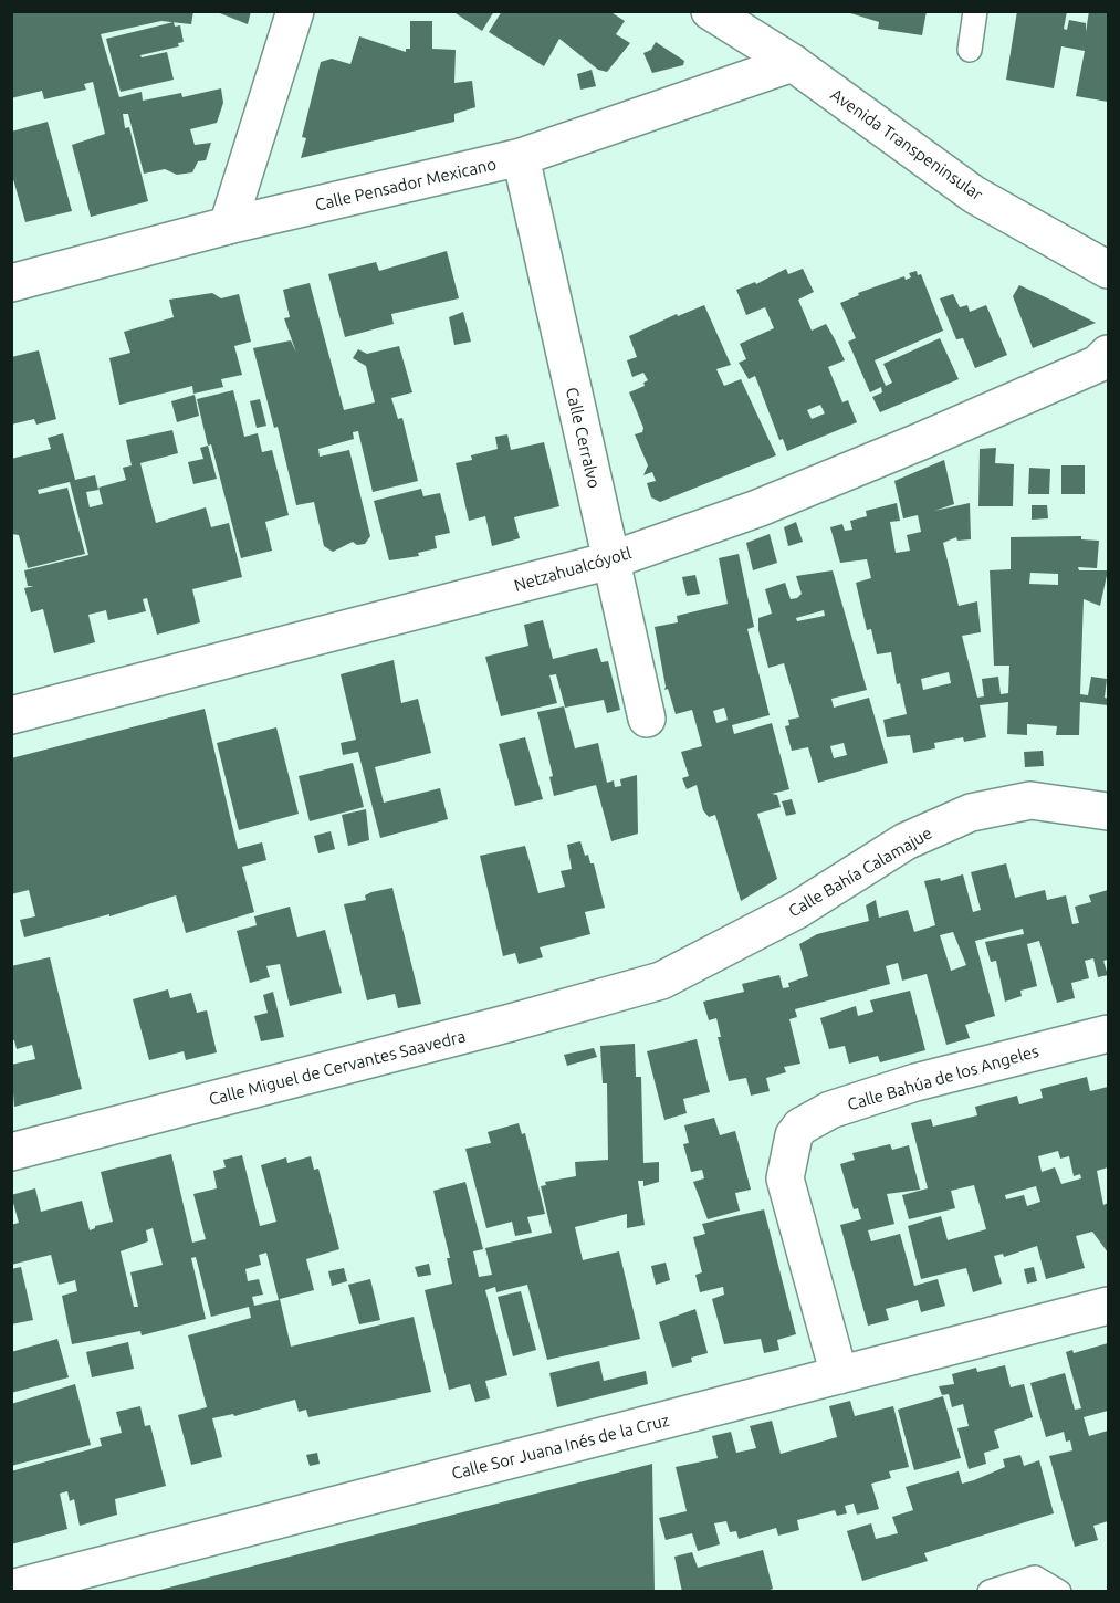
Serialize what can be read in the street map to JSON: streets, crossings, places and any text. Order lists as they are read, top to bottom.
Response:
{
  "streets": {
    "street": [
      "Avenida Transpeninsular",
      "Calle Pensador Mexicano",
      "Calle Cerralvo",
      "Netzahualcóyotl",
      "Calle Bahía Calamajue",
      "Calle Miguel de Cervantes Saavedra",
      "Calle Bahúa de los Angeles",
      "Calle Sor Juana Inés de la Cruz"
    ]
  },
  "crossings": [
    ["Avenida Transpeninsular", "Calle Pensador Mexicano"],
    ["Calle Pensador Mexicano", "Calle Cerralvo"],
    ["Calle Cerralvo", "Netzahualcóyotl"],
    ["Calle Bahía Calamajue", "Calle Miguel de Cervantes Saavedra"],
    ["Calle Bahúa de los Angeles", "Calle Sor Juana Inés de la Cruz"]
  ]
}
